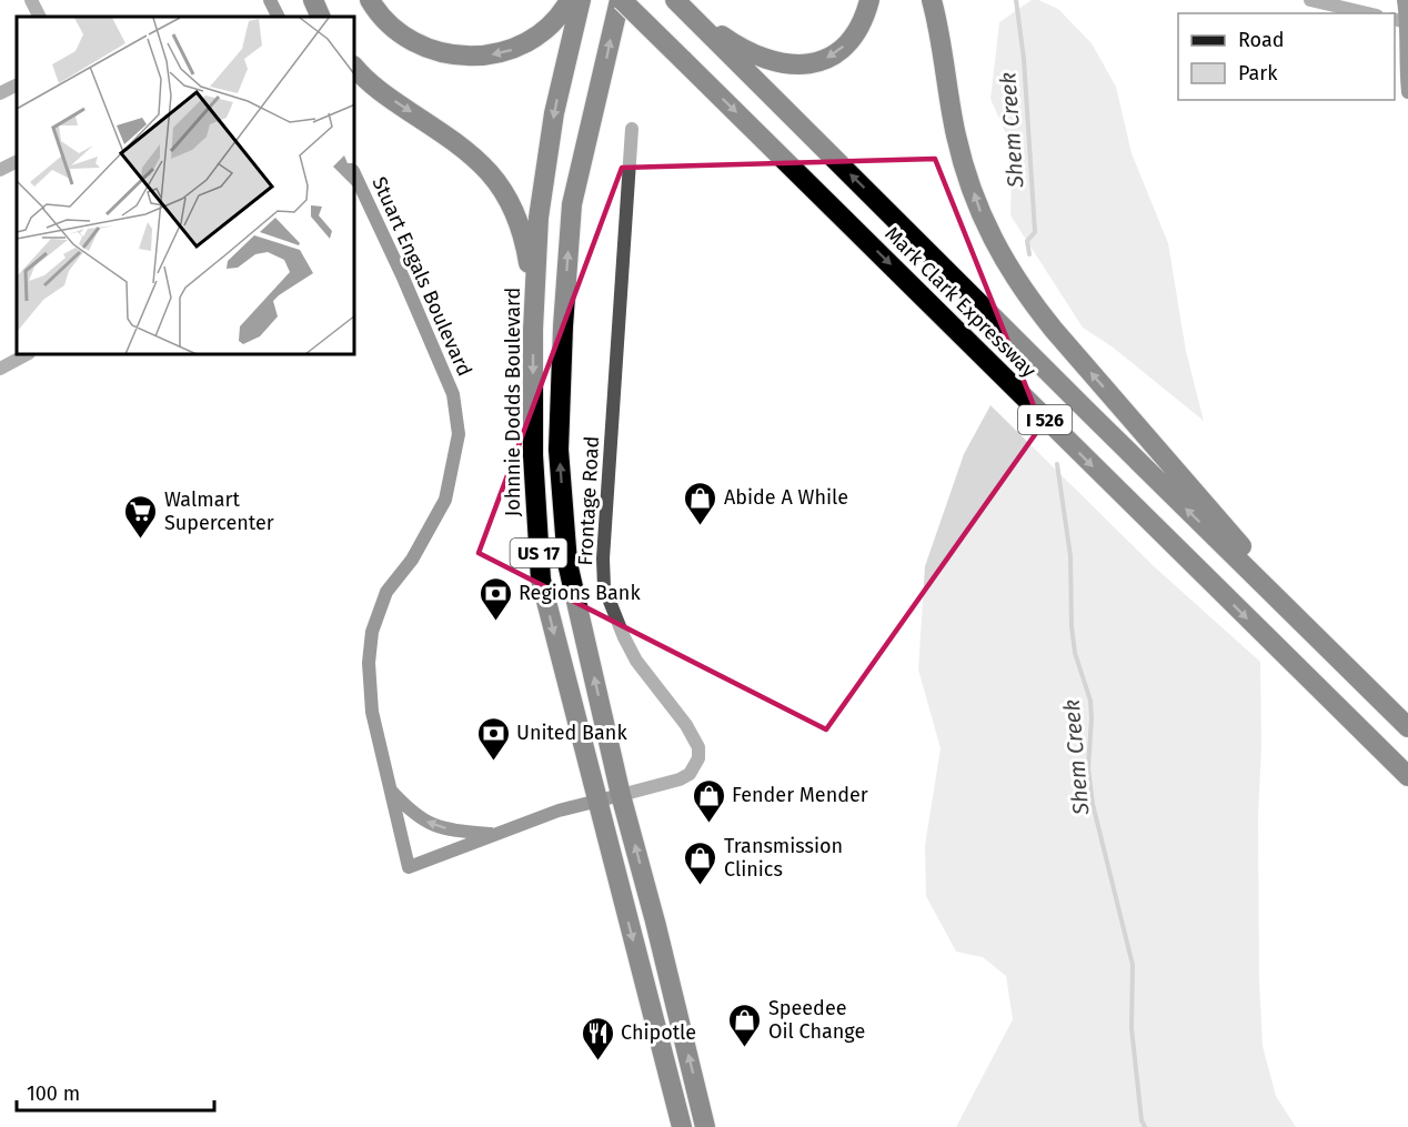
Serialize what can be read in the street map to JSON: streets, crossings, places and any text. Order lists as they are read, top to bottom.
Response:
{
  "streets": {
    "highway": [
      "Mark Clark Expressway",
      "Johnnie Dodds Boulevard",
      "I 526",
      "US 17"
    ],
    "street": ["Stuart Engals Boulevard", "Frontage Road"]
  },
  "crossings": [
    ["Stuart Engals Boulevard", "Johnnie Dodds Boulevard"],
    ["Stuart Engals Boulevard", "Frontage Road"],
    ["Stuart Engals Boulevard", "US 17"],
    ["Mark Clark Expressway", "US 17"],
    ["Johnnie Dodds Boulevard", "US 17"],
    ["Frontage Road", "US 17"]
  ],
  "water": ["Shem Creek"],
  "places": {
    "shop": [
      "Abide A While",
      "Fender Mender",
      "Transmission Clinics",
      "Speedee Oil Change"
    ],
    "supermarket": ["Walmart Supercenter"],
    "bank": ["Regions Bank", "United Bank"],
    "restaurant": ["Chipotle"]
  },
  "legend": ["Road", "Park"],
  "scale_bar": "100 m"
}
